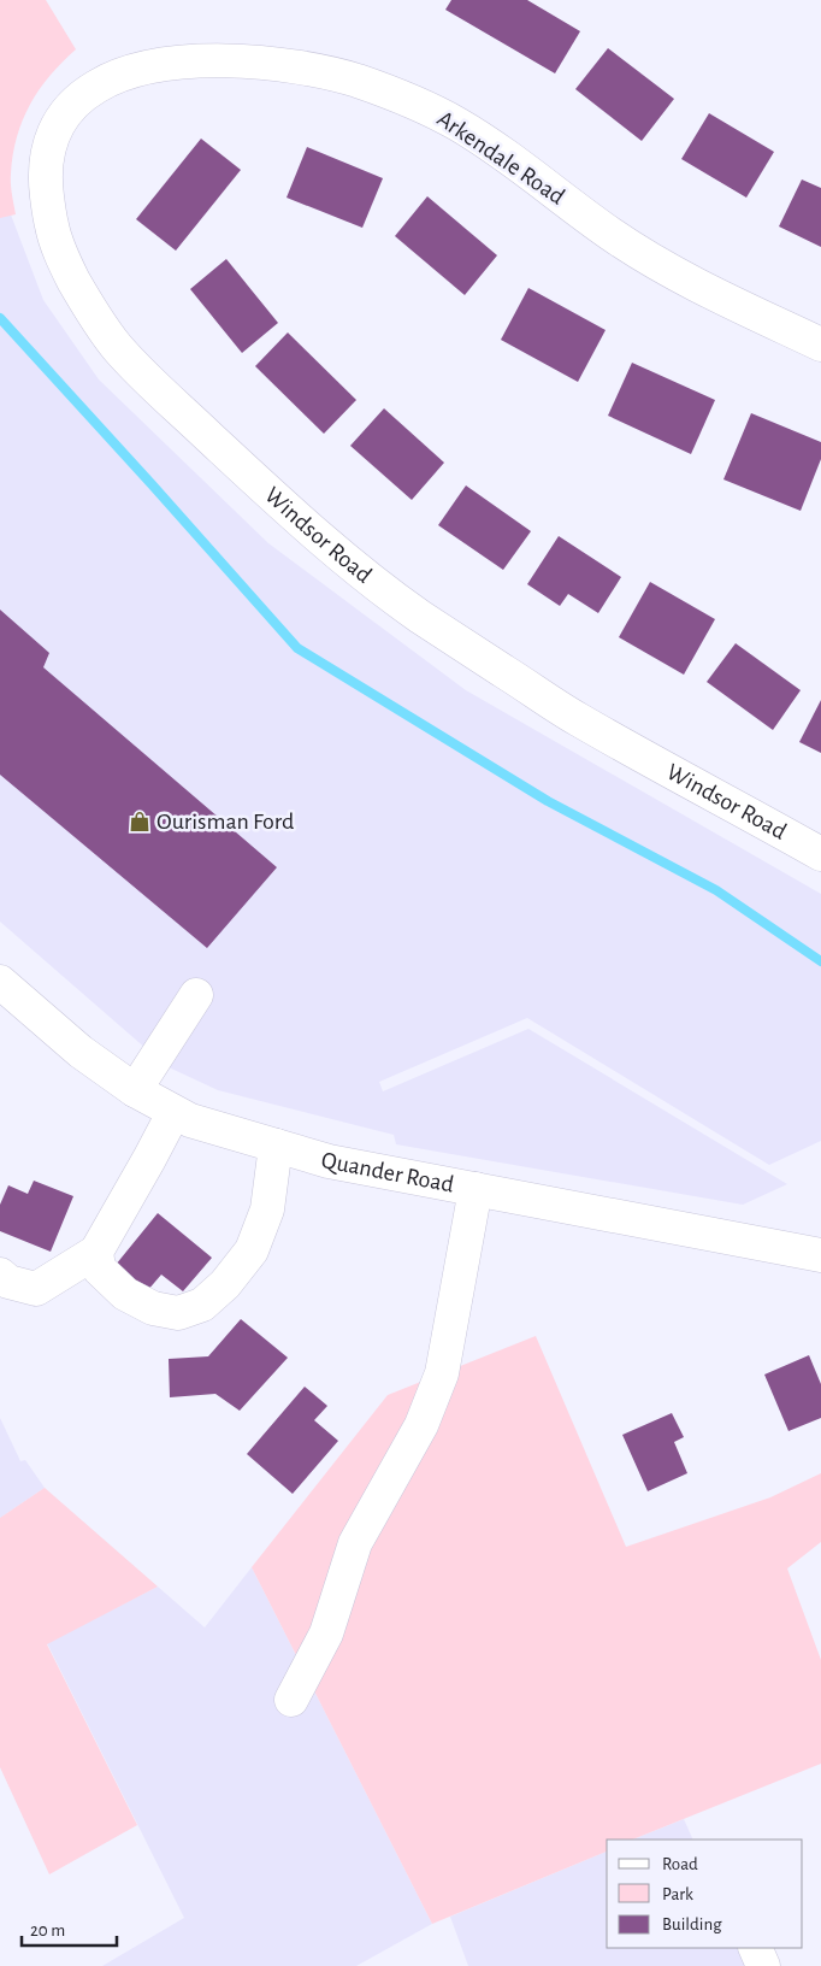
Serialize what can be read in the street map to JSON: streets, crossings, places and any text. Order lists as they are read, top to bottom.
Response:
{
  "streets": {
    "street": ["Arkendale Road", "Windsor Road", "Quander Road"]
  },
  "crossings": [
    ["Arkendale Road", "Windsor Road"]
  ],
  "places": {
    "shop": ["Ourisman Ford"]
  },
  "legend": ["Road", "Park", "Building"],
  "scale_bar": "20 m"
}
